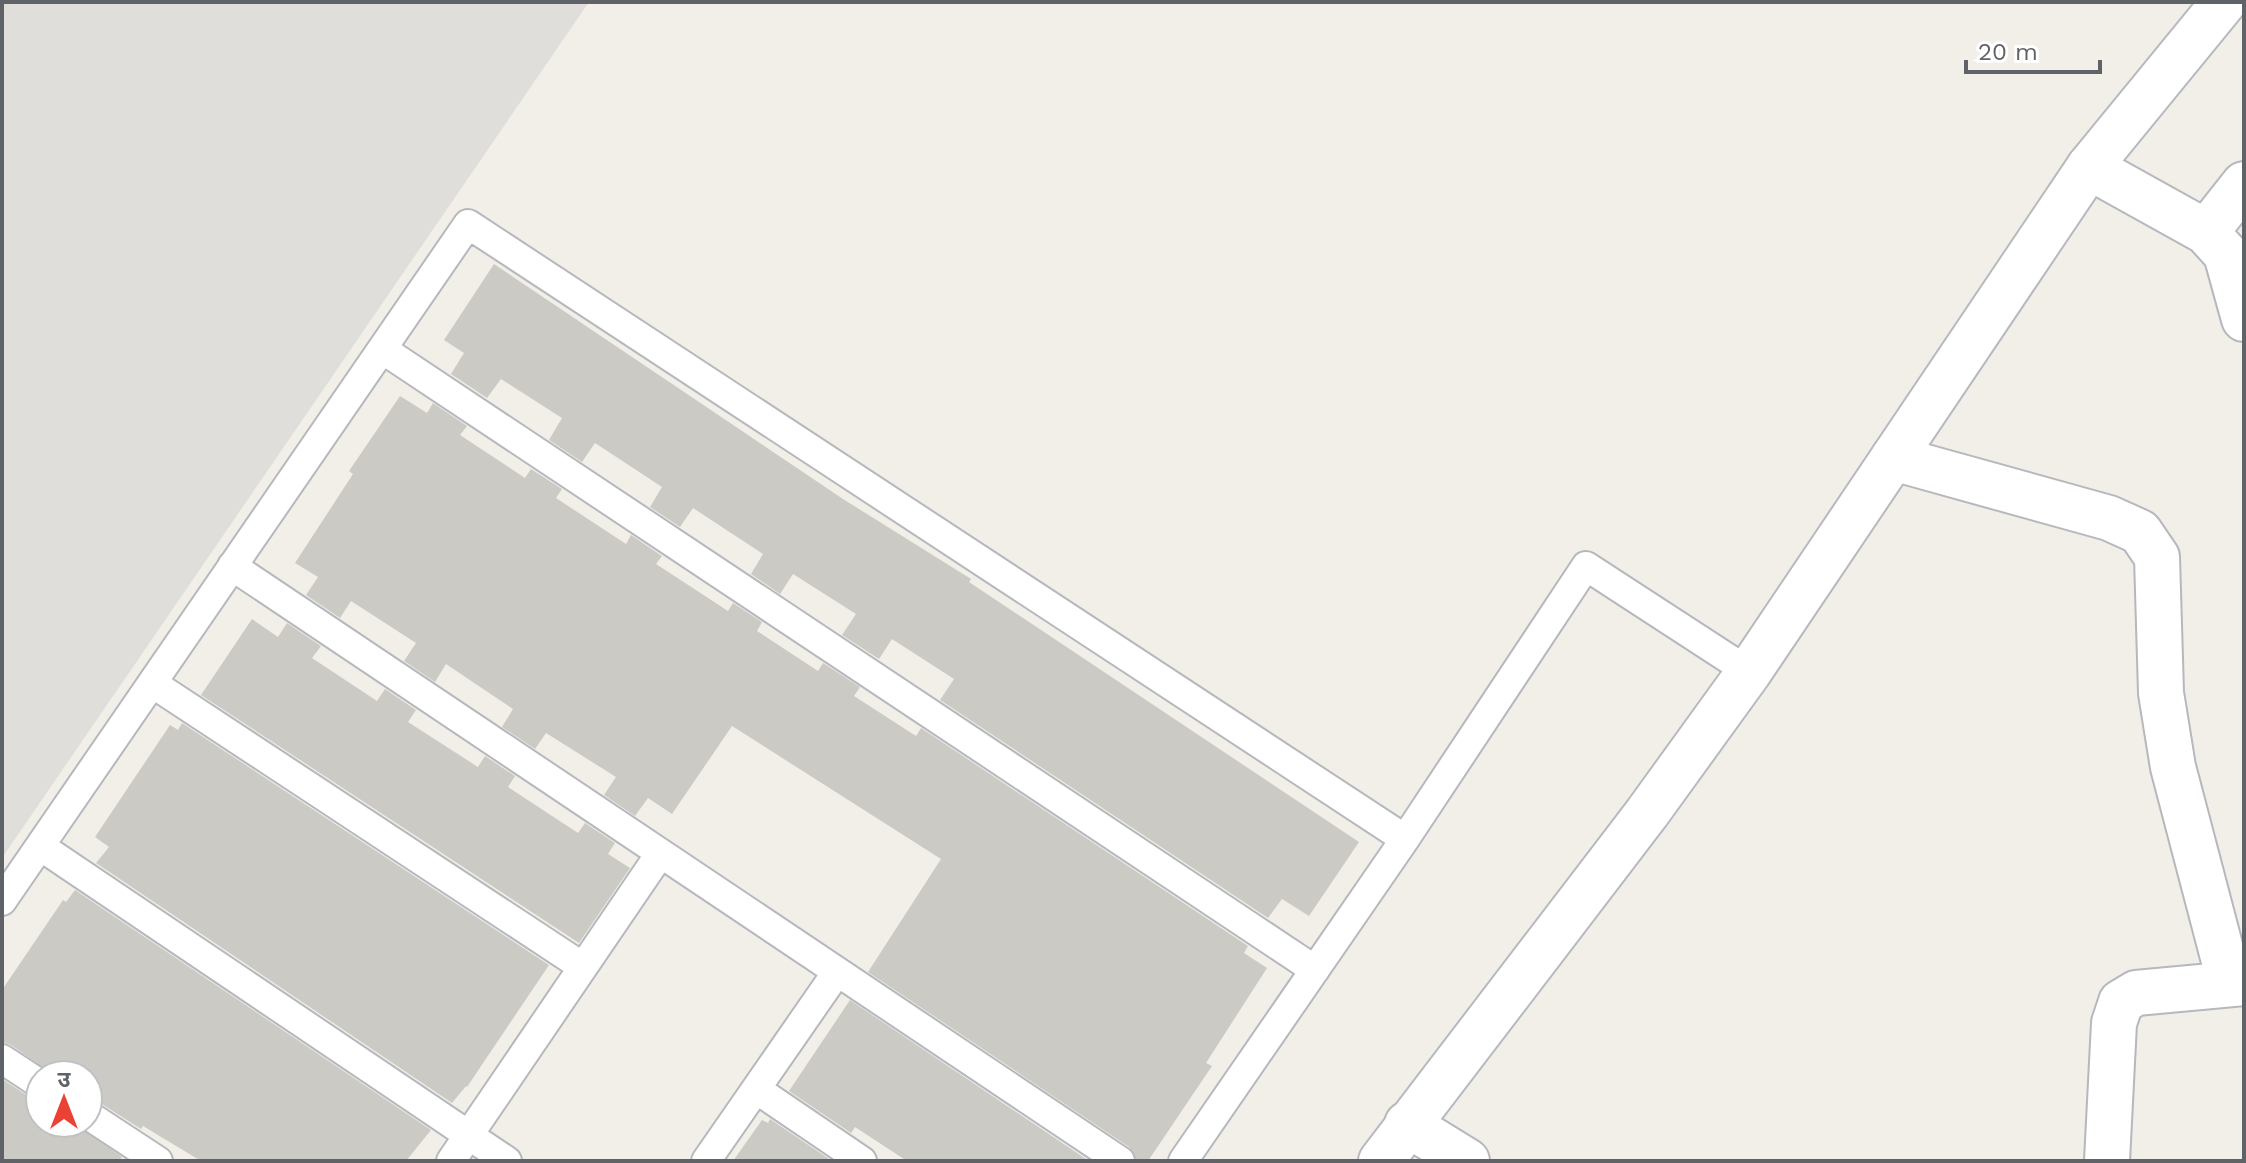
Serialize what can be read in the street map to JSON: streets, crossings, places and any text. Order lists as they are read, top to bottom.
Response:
{
  "scale_bar": "20 m",
  "north": "top"
}
